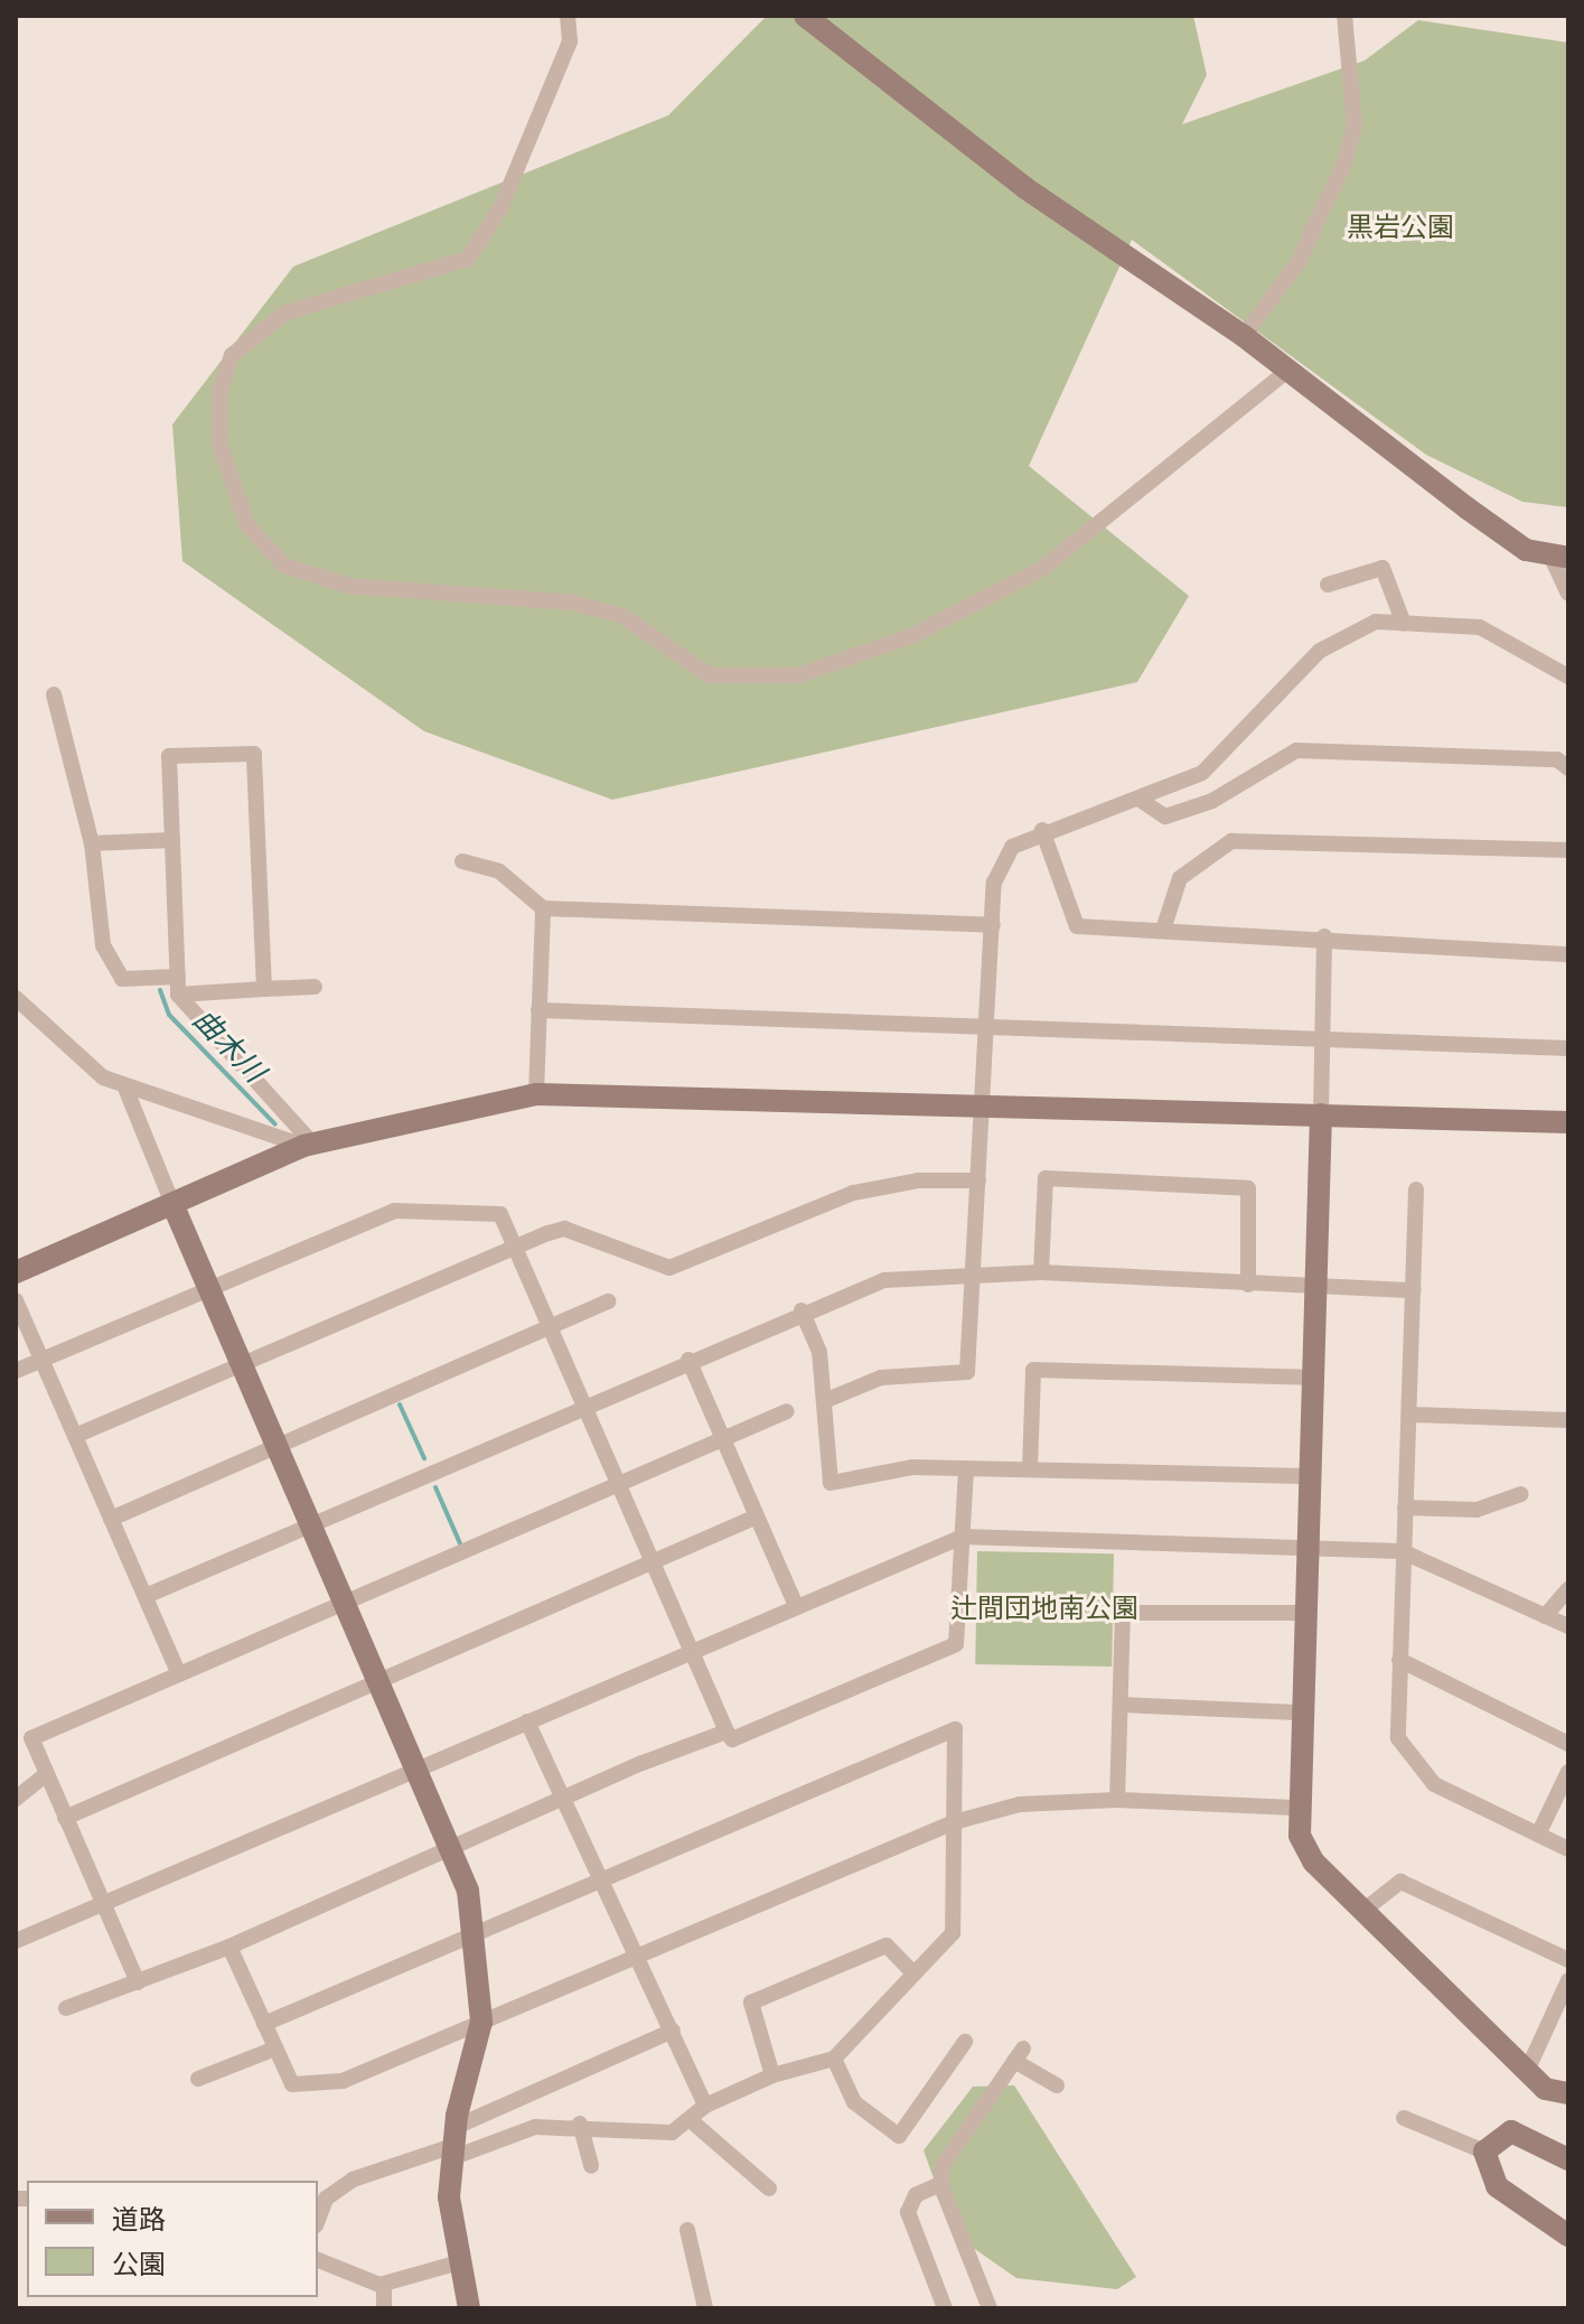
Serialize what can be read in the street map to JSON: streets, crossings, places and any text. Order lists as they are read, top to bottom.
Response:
{
  "water": ["曲木川"],
  "parks": ["黒岩公園", "辻間団地南公園"],
  "legend": ["道路", "公園"]
}
